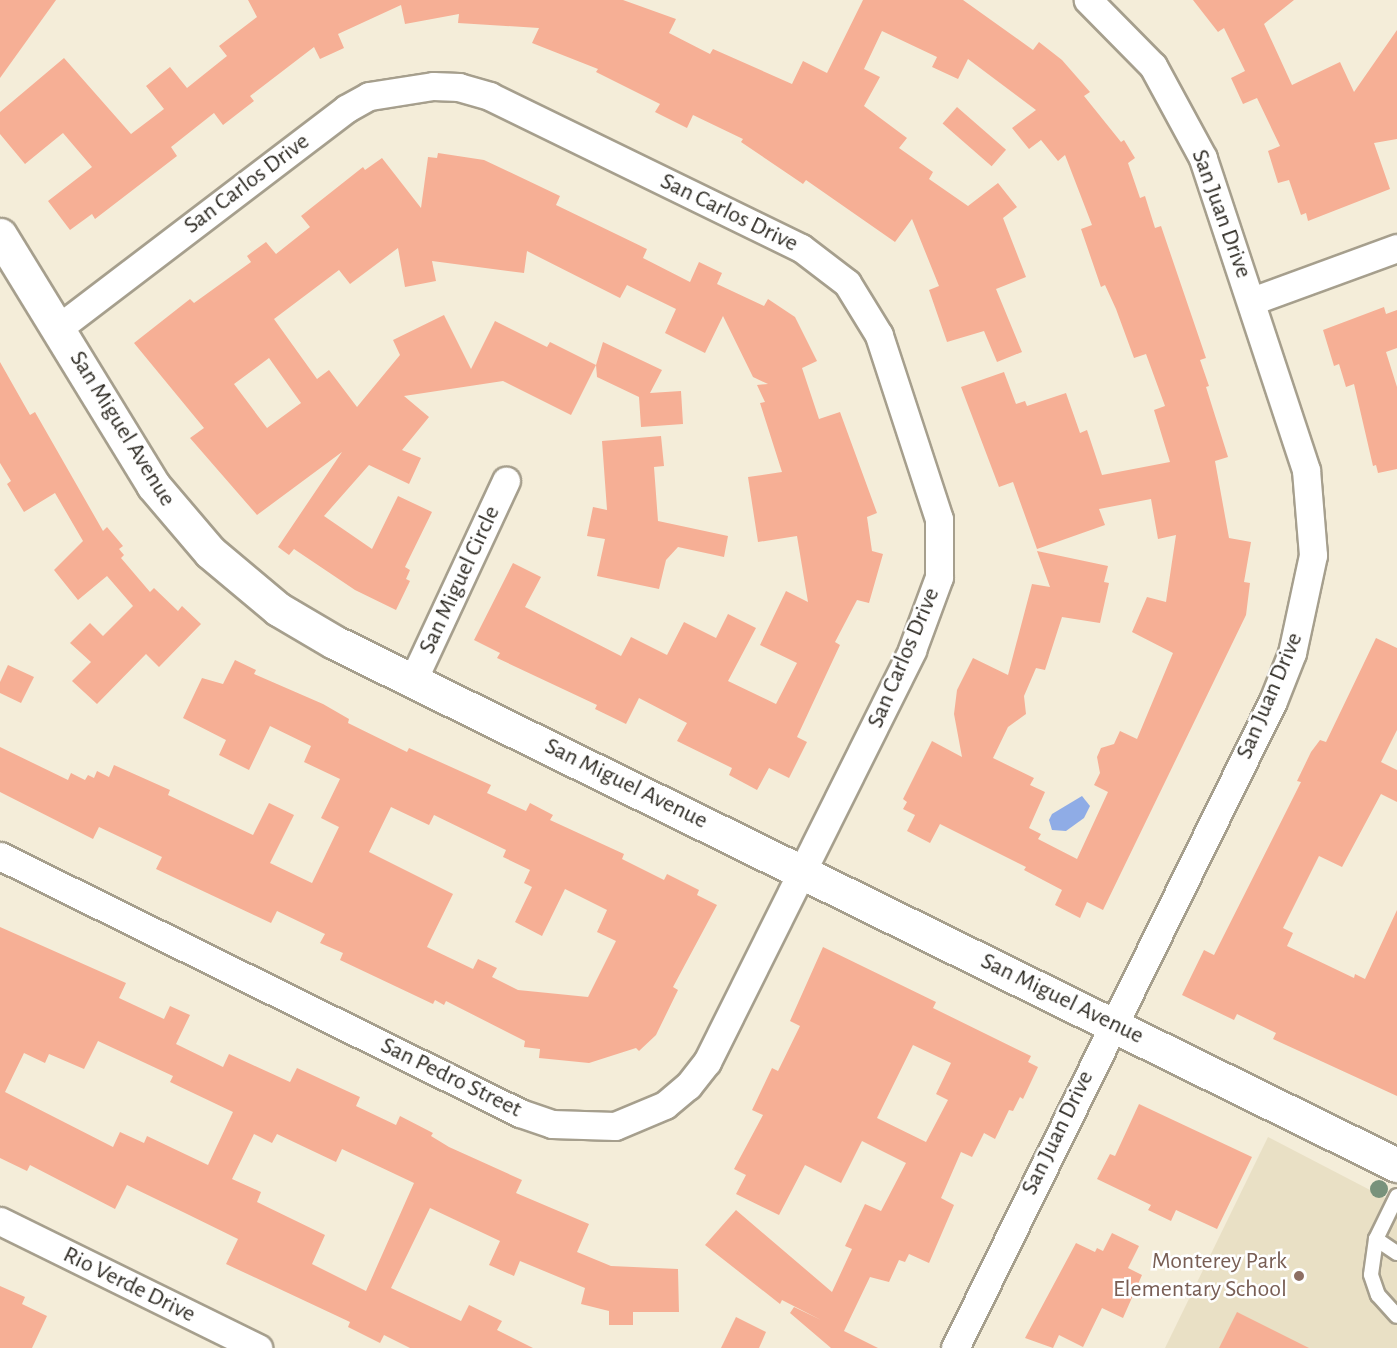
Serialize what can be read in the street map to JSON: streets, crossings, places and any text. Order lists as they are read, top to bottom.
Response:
{
  "streets": {
    "street": [
      "San Carlos Drive",
      "San Juan Drive",
      "San Miguel Avenue",
      "San Miguel Circle",
      "San Pedro Street",
      "Rio Verde Drive"
    ]
  },
  "crossings": [
    ["San Carlos Drive", "San Miguel Avenue"],
    ["San Carlos Drive", "San Pedro Street"],
    ["San Juan Drive", "San Miguel Avenue"],
    ["San Miguel Avenue", "San Miguel Circle"],
    ["San Miguel Avenue", "San Pedro Street"]
  ],
  "places": ["Monterey Park Elementary School"]
}
